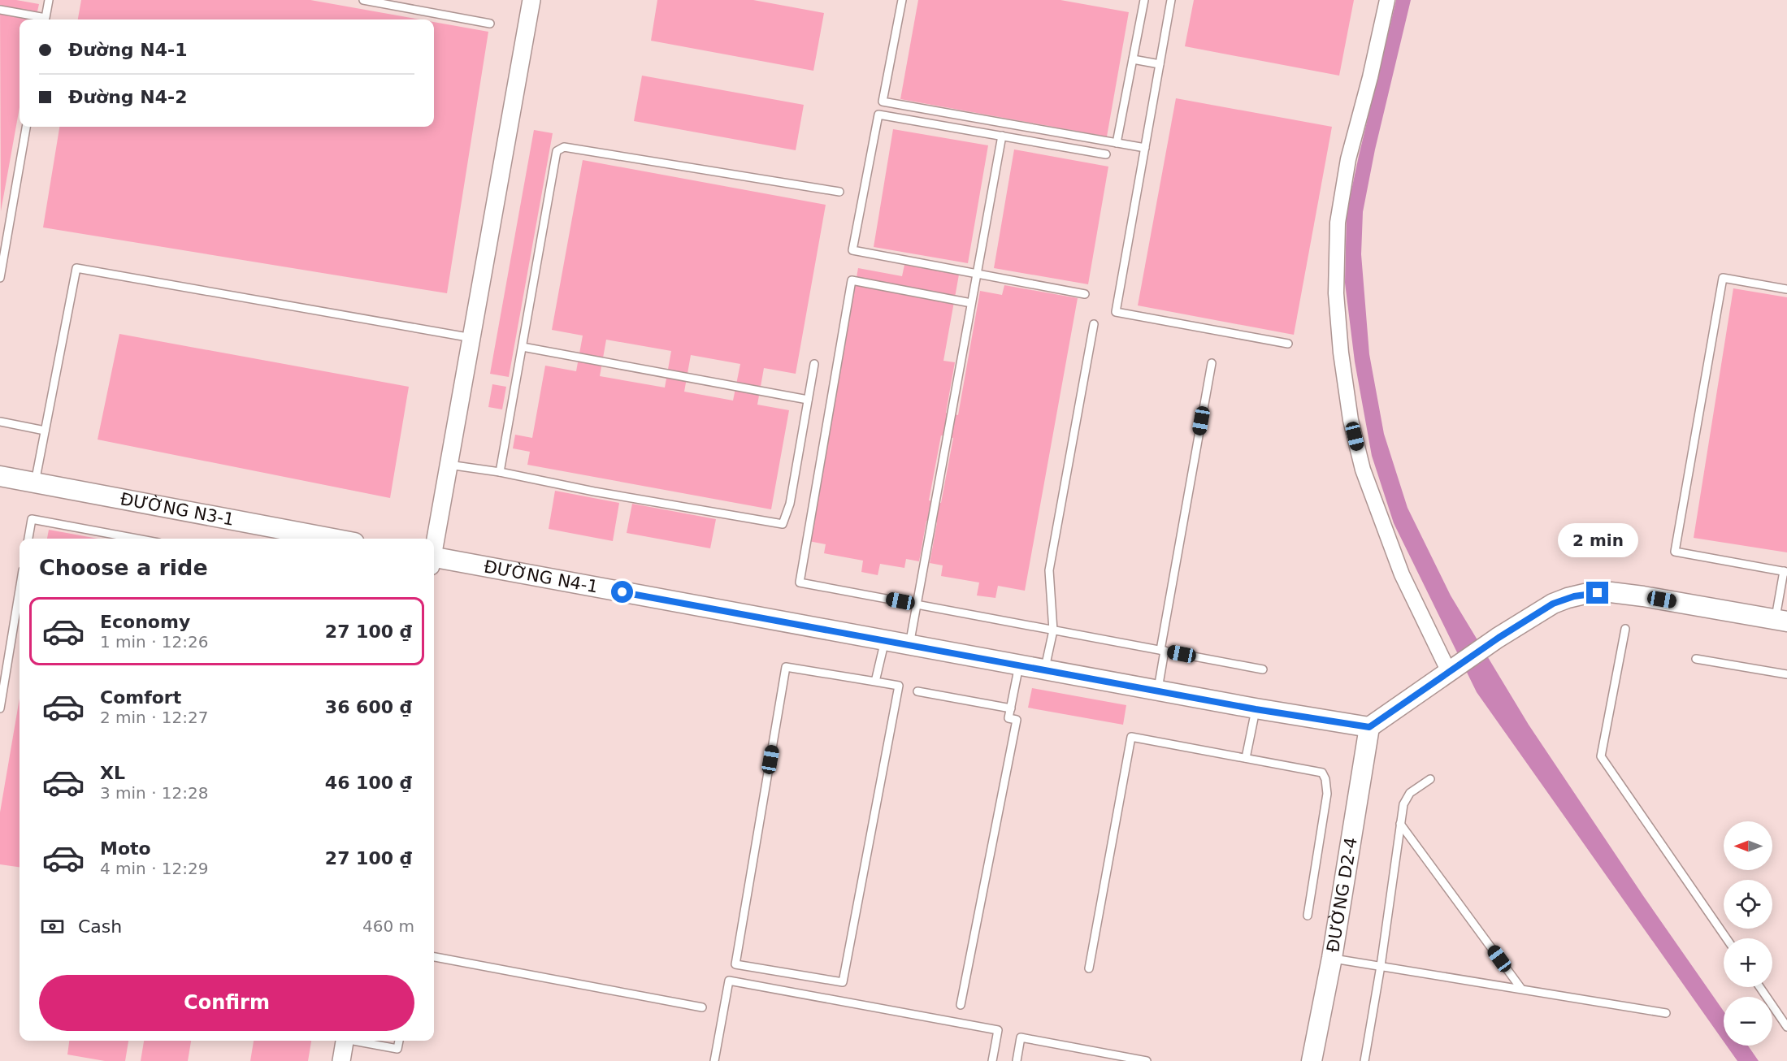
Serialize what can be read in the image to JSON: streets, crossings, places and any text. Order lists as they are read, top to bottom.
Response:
{
  "streets": {
    "main road": ["ĐƯỜNG N3-1", "ĐƯỜNG N4-1", "ĐƯỜNG D2-4"]
  },
  "crossings": [
    ["ĐƯỜNG N4-1", "ĐƯỜNG D2-4"]
  ],
  "north": "left",
  "page": {
    "banner": ["Đường N4-1", "Đường N4-2"],
    "bubble": "2 min",
    "heading": "Choose a ride",
    "list": [
      {
        "name": "Economy",
        "note": "1 min · 12:26",
        "value": "27 100 ₫"
      },
      {
        "name": "Comfort",
        "note": "2 min · 12:27",
        "value": "36 600 ₫"
      },
      {
        "name": "XL",
        "note": "3 min · 12:28",
        "value": "46 100 ₫"
      },
      {
        "name": "Moto",
        "note": "4 min · 12:29",
        "value": "27 100 ₫"
      }
    ],
    "map_buttons": ["+", "−"],
    "pay": ["Cash", "460 m"],
    "buttons": "Confirm"
  }
}
